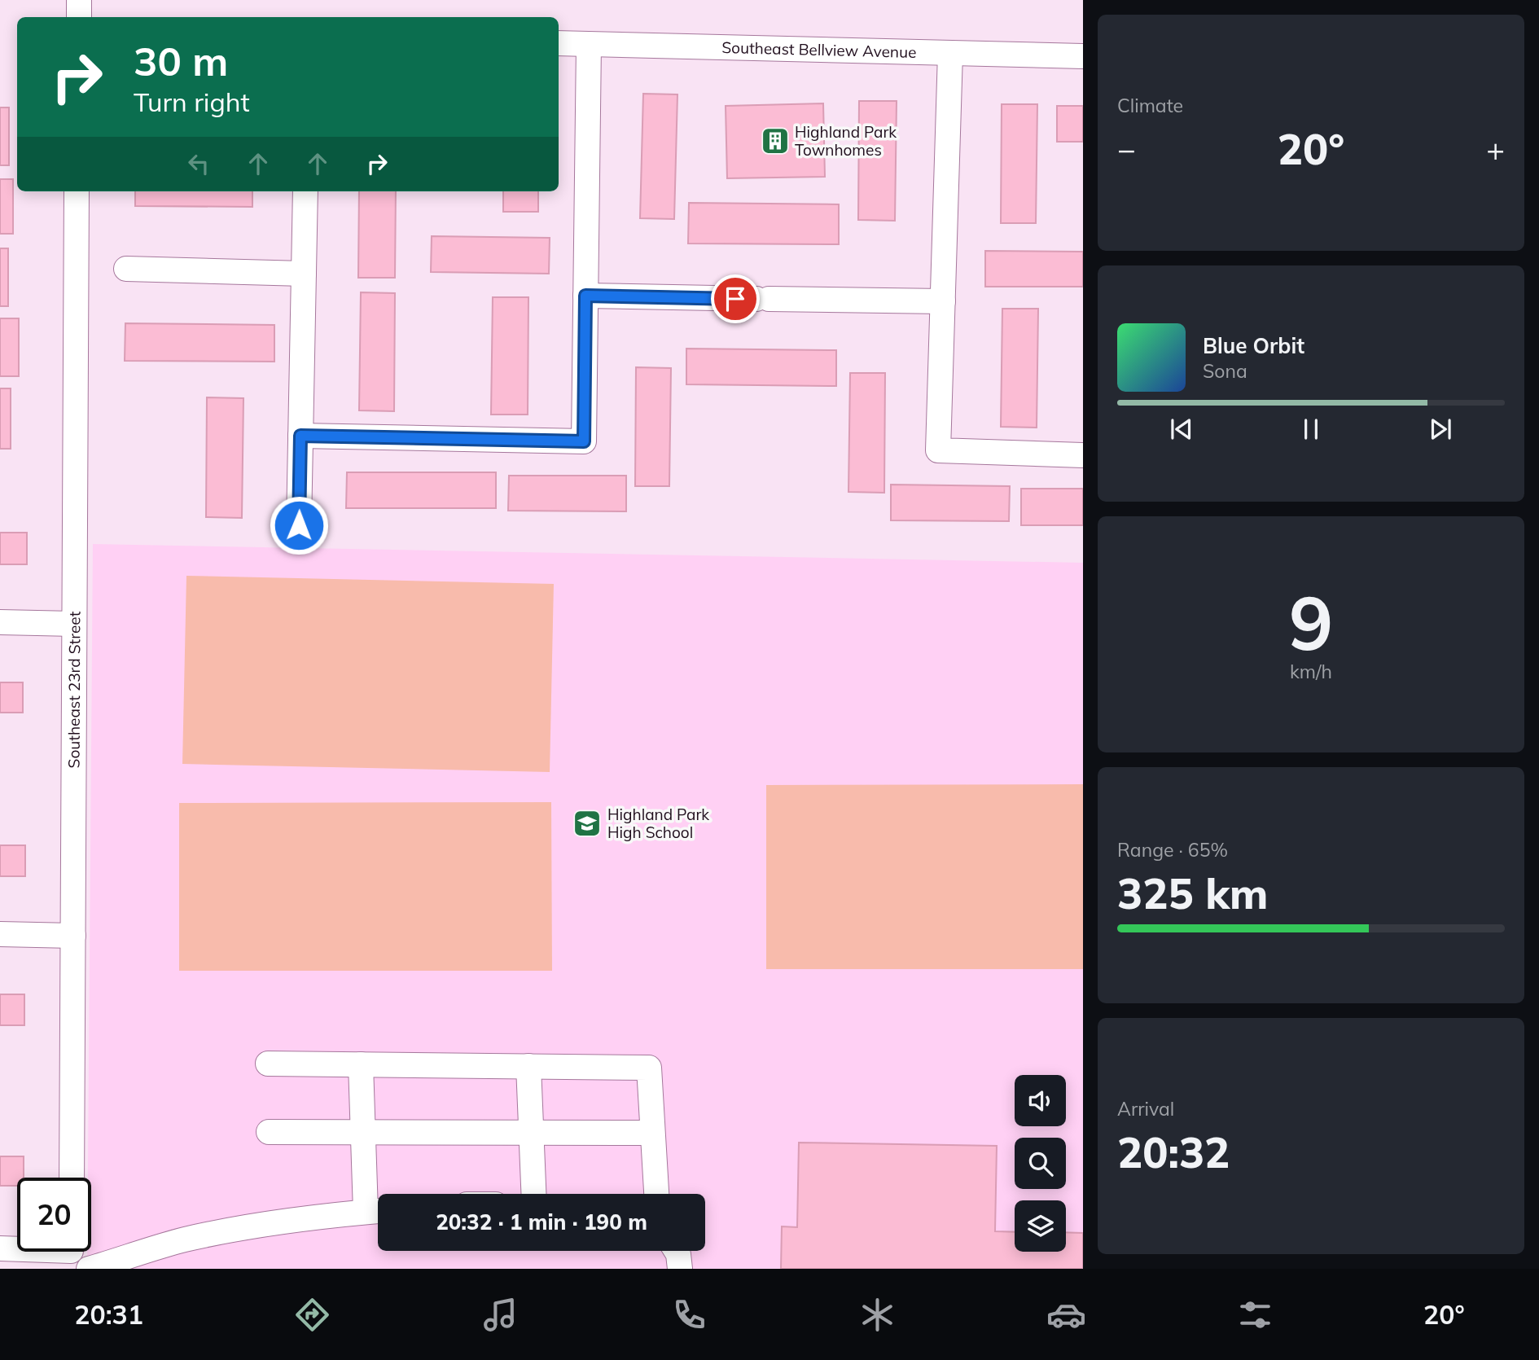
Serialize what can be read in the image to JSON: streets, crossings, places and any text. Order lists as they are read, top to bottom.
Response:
{
  "streets": {
    "street": ["Southeast Bellview Avenue", "Southeast 23rd Street"]
  },
  "places": {
    "building": ["Highland Park Townhomes"],
    "school or university": ["Highland Park High School"]
  },
  "page": {
    "tile": [
      "Climate",
      ["9", "km/h"],
      ["Range · 65%", "325 km"],
      ["Arrival", "20:32"]
    ],
    "turn": ["30 m", "Turn right"],
    "heat": ["−", "20°", "+"],
    "song": ["Blue Orbit", "Sona"],
    "limit": "20",
    "trip": "20:32 · 1 min · 190 m",
    "tabs": ["20:31", "20°"]
  }
}
